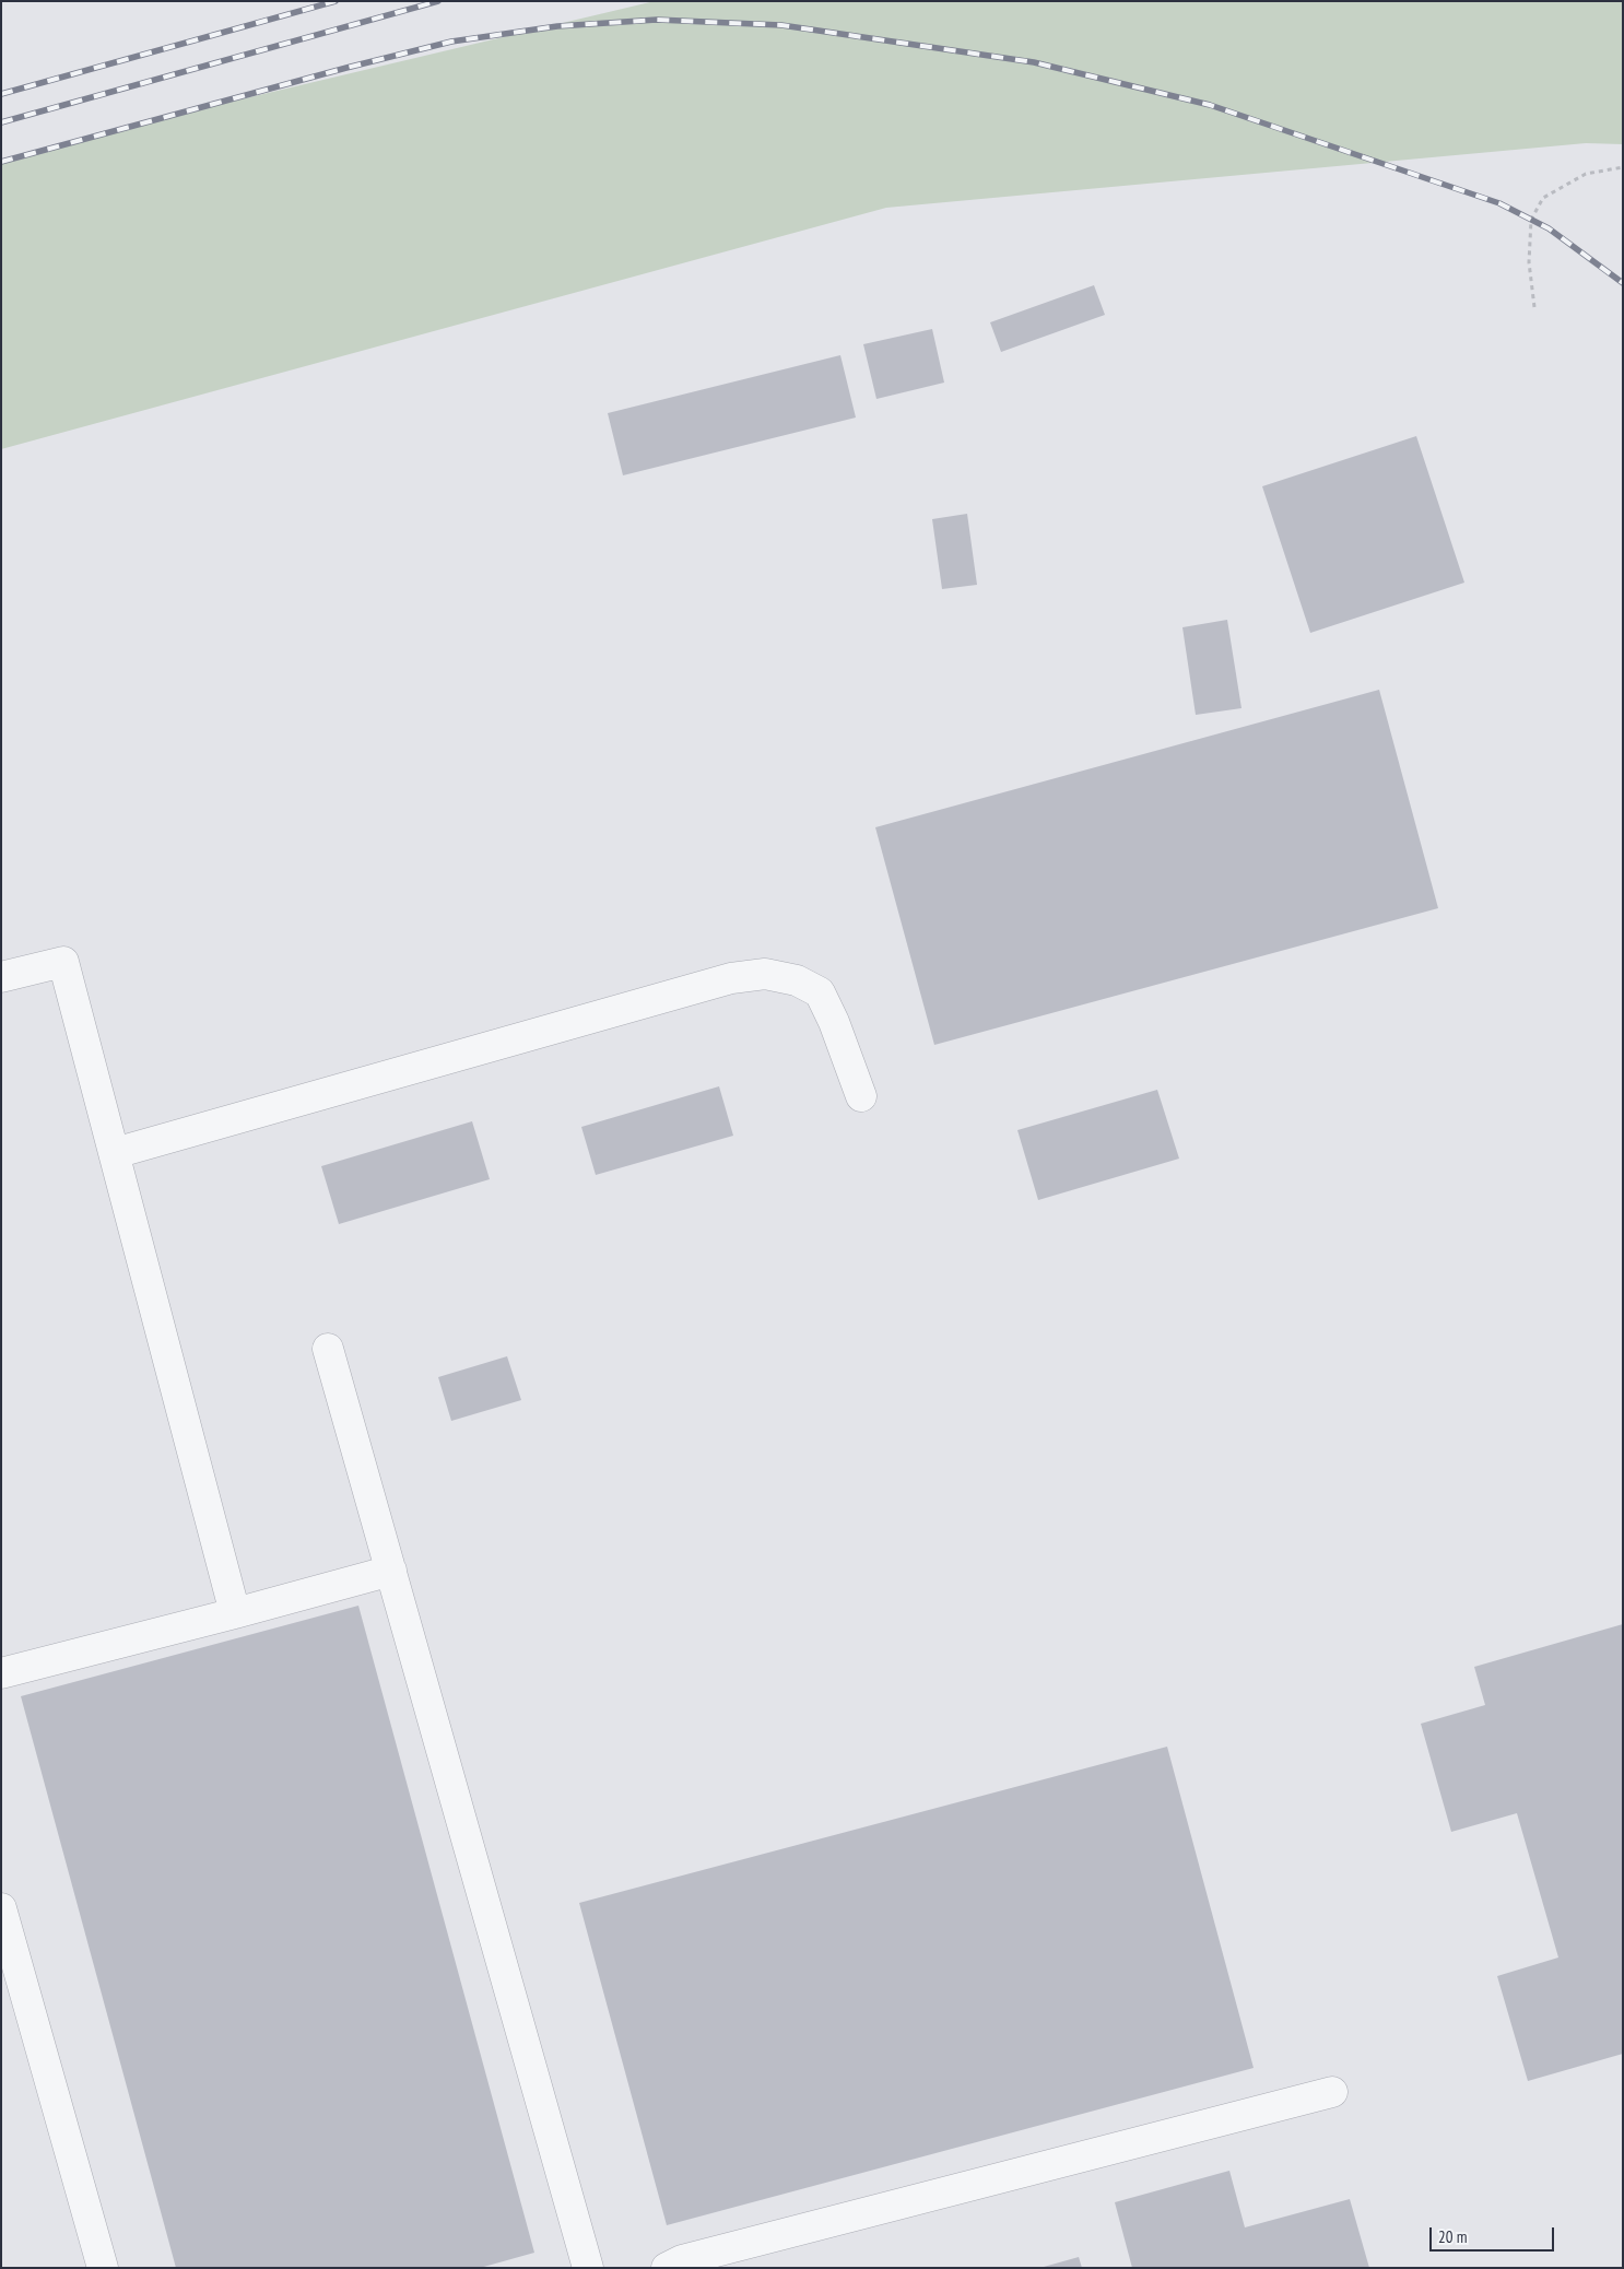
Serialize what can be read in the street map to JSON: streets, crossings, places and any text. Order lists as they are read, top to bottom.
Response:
{
  "scale_bar": "20 m"
}
